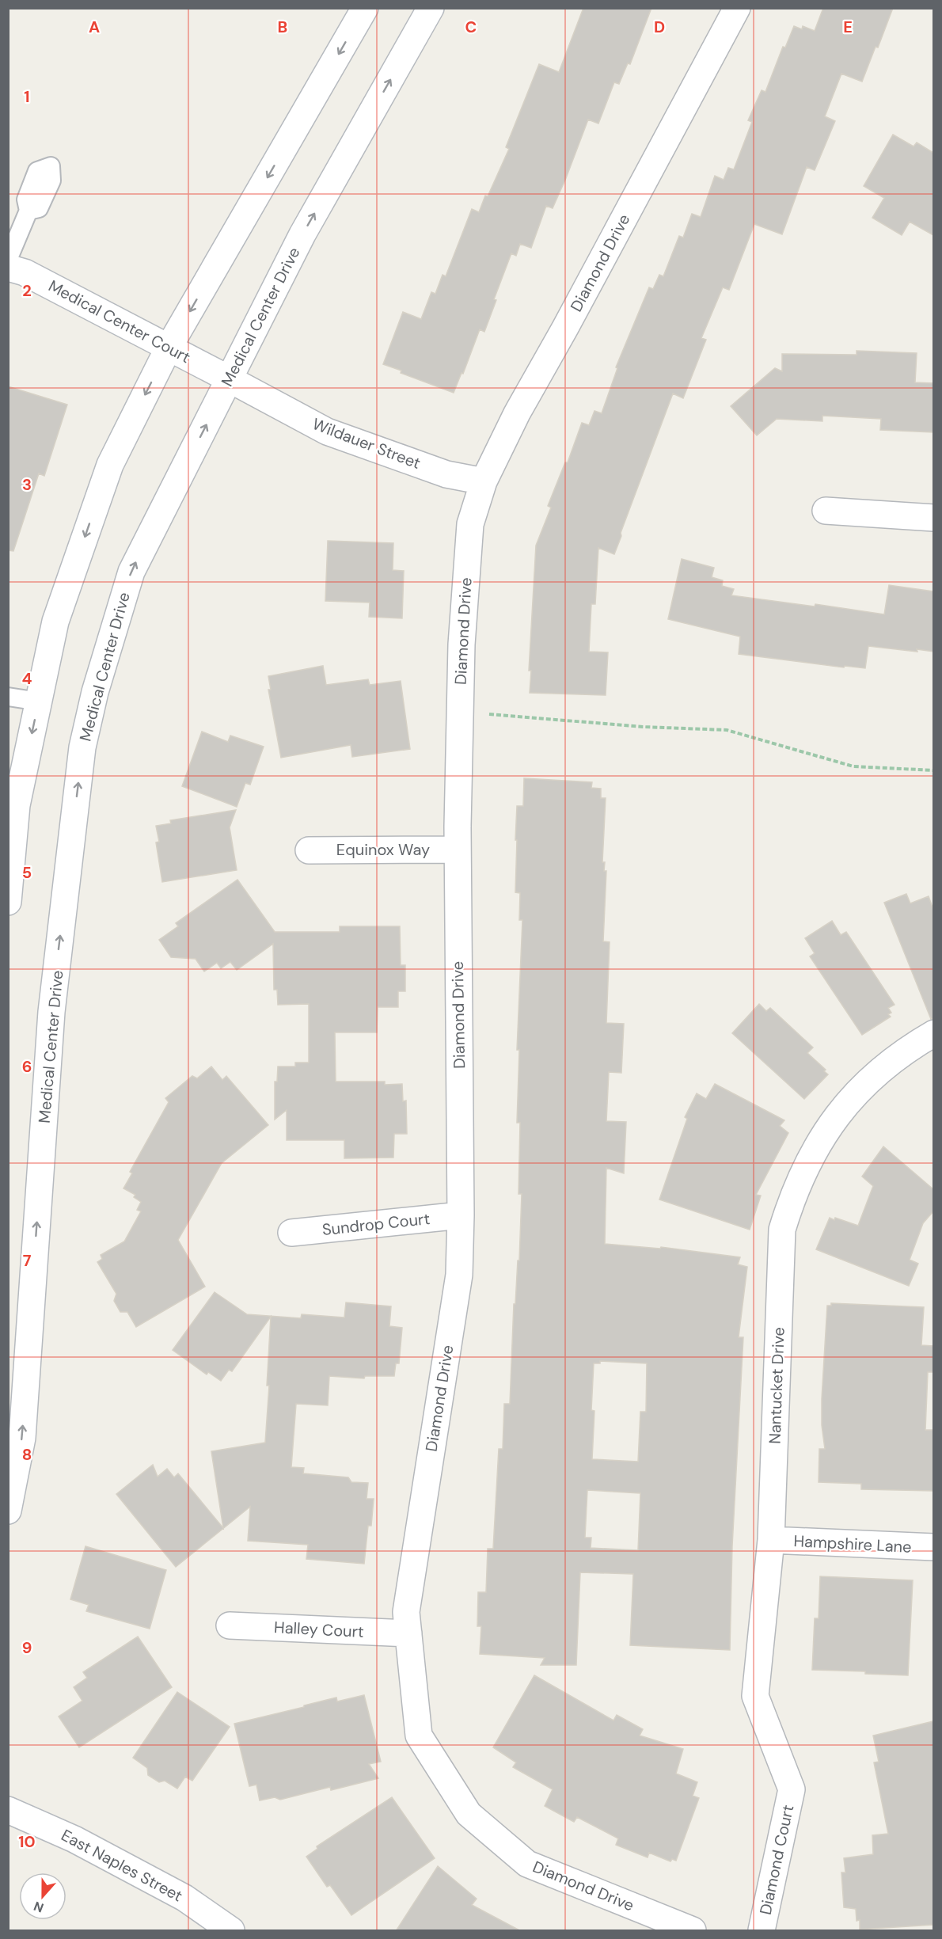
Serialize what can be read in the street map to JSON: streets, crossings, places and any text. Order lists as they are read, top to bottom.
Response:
{
  "streets": {
    "street": [
      "Diamond Drive",
      "Medical Center Drive",
      "Medical Center Court",
      "Wildauer Street",
      "Equinox Way",
      "Sundrop Court",
      "Nantucket Drive",
      "Hampshire Lane",
      "Halley Court",
      "Diamond Court",
      "East Naples Street"
    ]
  },
  "crossings": [
    ["Diamond Drive", "Wildauer Street"],
    ["Diamond Drive", "Equinox Way"],
    ["Diamond Drive", "Sundrop Court"],
    ["Diamond Drive", "Halley Court"],
    ["Medical Center Drive", "Medical Center Court"],
    ["Medical Center Drive", "Wildauer Street"],
    ["Medical Center Court", "Wildauer Street"],
    ["Nantucket Drive", "Hampshire Lane"],
    ["Nantucket Drive", "Diamond Court"]
  ],
  "north": "bottom",
  "grid": {
    "columns": [
      "A",
      "B",
      "C",
      "D",
      "E"
    ],
    "rows": [
      "1",
      "2",
      "3",
      "4",
      "5",
      "6",
      "7",
      "8",
      "9",
      "10"
    ]
  }
}
